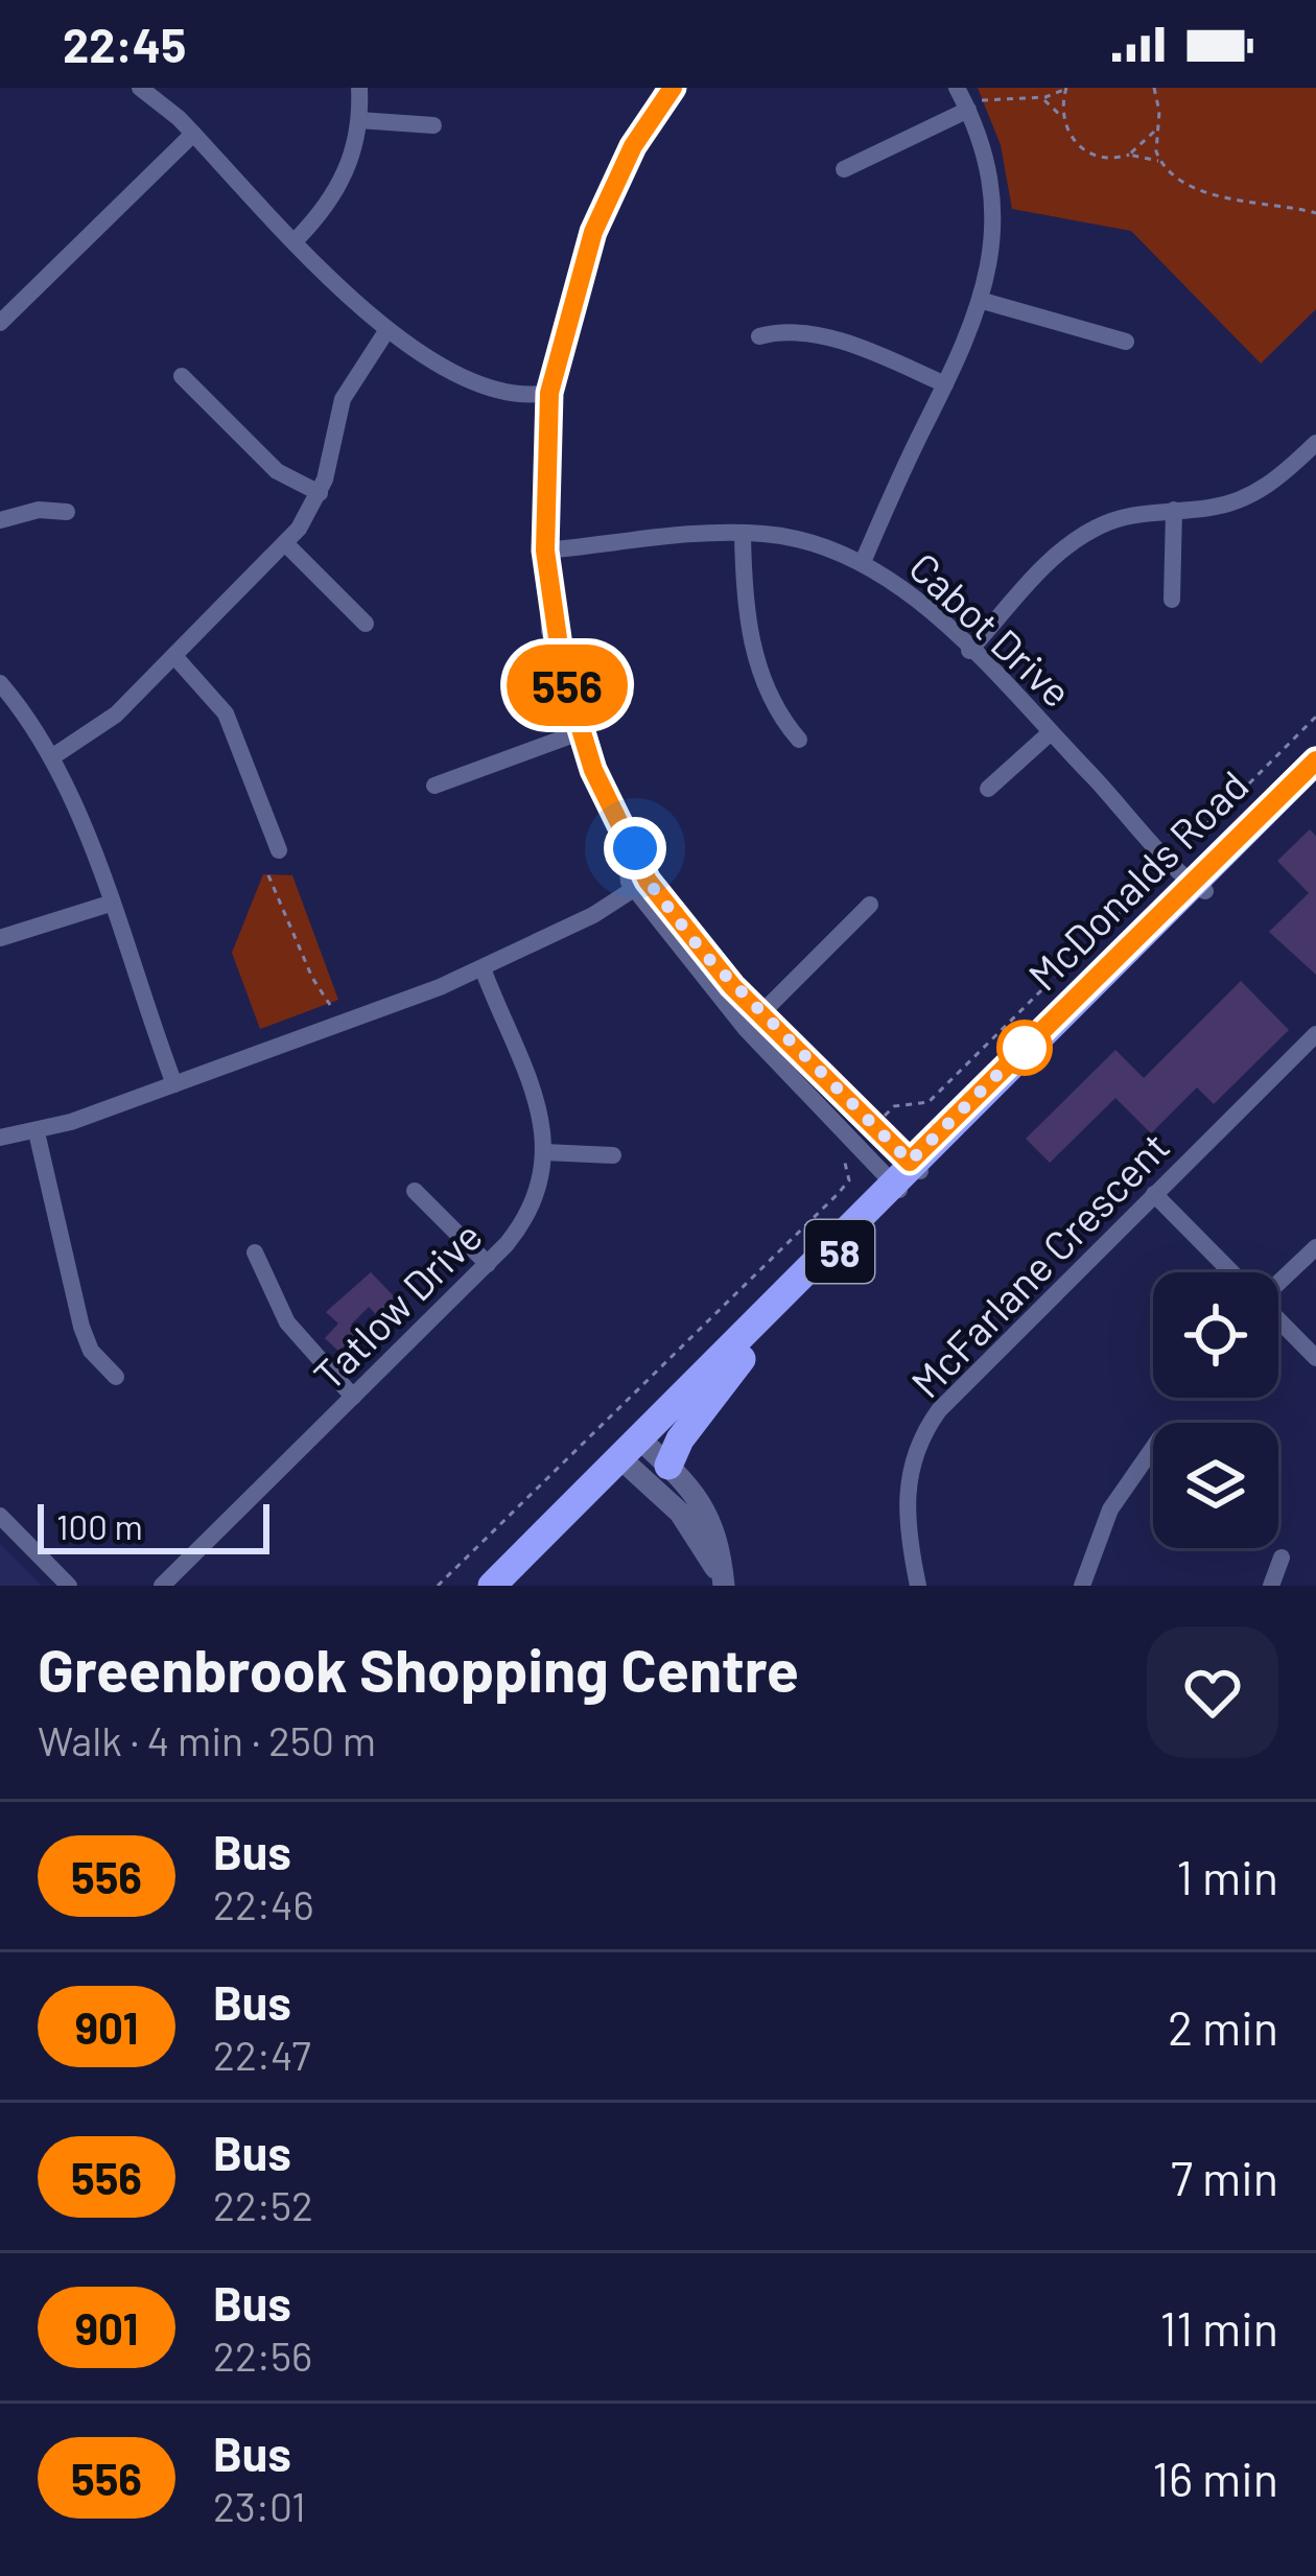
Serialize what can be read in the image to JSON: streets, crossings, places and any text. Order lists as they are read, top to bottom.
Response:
{
  "streets": {
    "main road": ["McDonalds Road", "58"],
    "street": ["Cabot Drive", "McFarlane Crescent", "Tatlow Drive"]
  },
  "crossings": [
    ["Cabot Drive", "McDonalds Road"]
  ],
  "lines": ["bus line 556"],
  "scale_bar": "100 m",
  "page": {
    "status": "22:45",
    "on_map": "556",
    "scale": "100 m",
    "heading": ["Greenbrook Shopping Centre", "Walk · 4 min · 250 m"],
    "list": [
      {
        "mark": "556",
        "name": "Bus",
        "note": "22:46",
        "value": "1 min"
      },
      {
        "mark": "901",
        "name": "Bus",
        "note": "22:47",
        "value": "2 min"
      },
      {
        "mark": "556",
        "name": "Bus",
        "note": "22:52",
        "value": "7 min"
      },
      {
        "mark": "901",
        "name": "Bus",
        "note": "22:56",
        "value": "11 min"
      },
      {
        "mark": "556",
        "name": "Bus",
        "note": "23:01",
        "value": "16 min"
      }
    ]
  }
}
